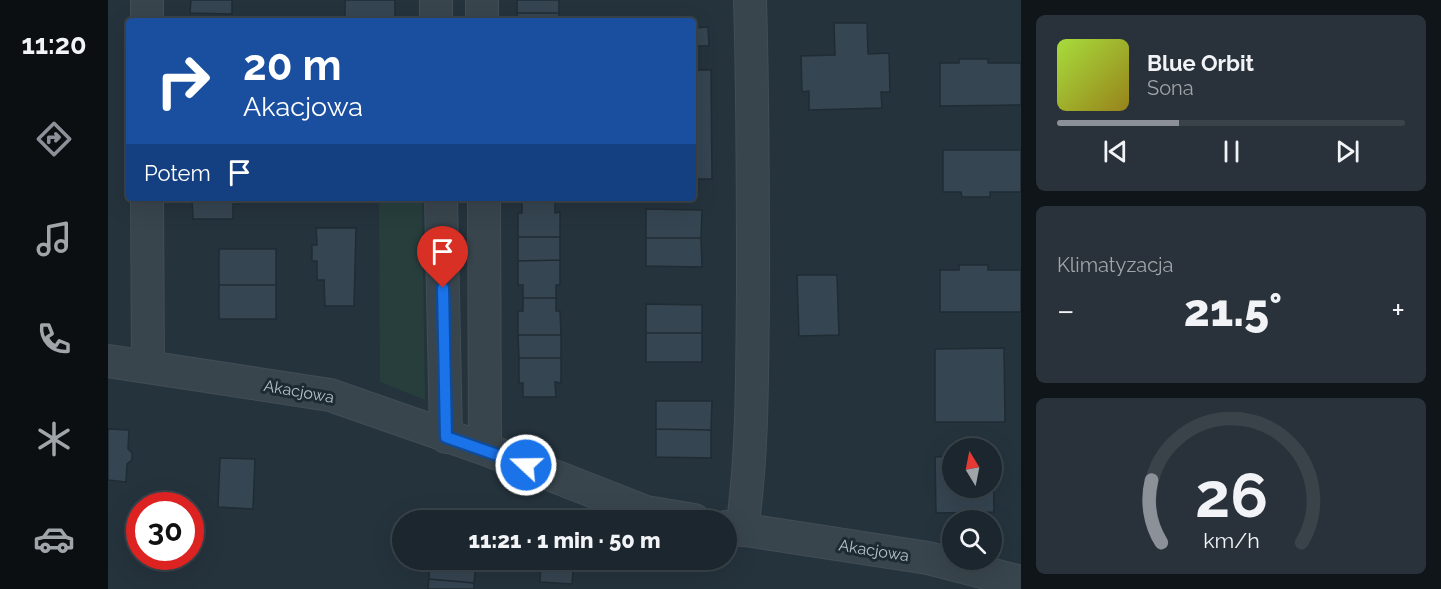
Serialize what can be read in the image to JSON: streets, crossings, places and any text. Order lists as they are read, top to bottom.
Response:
{
  "streets": {
    "street": ["Akacjowa"]
  },
  "north": "top",
  "page": {
    "tabs": "11:20",
    "turn": ["20 m", "Akacjowa"],
    "song": ["Blue Orbit", "Sona"],
    "then": "Potem",
    "tile": "Klimatyzacja",
    "heat": ["−", "21.5°", "+"],
    "limit": "30",
    "trip": "11:21 · 1 min · 50 m",
    "gauge": ["26", "km/h"]
  }
}
